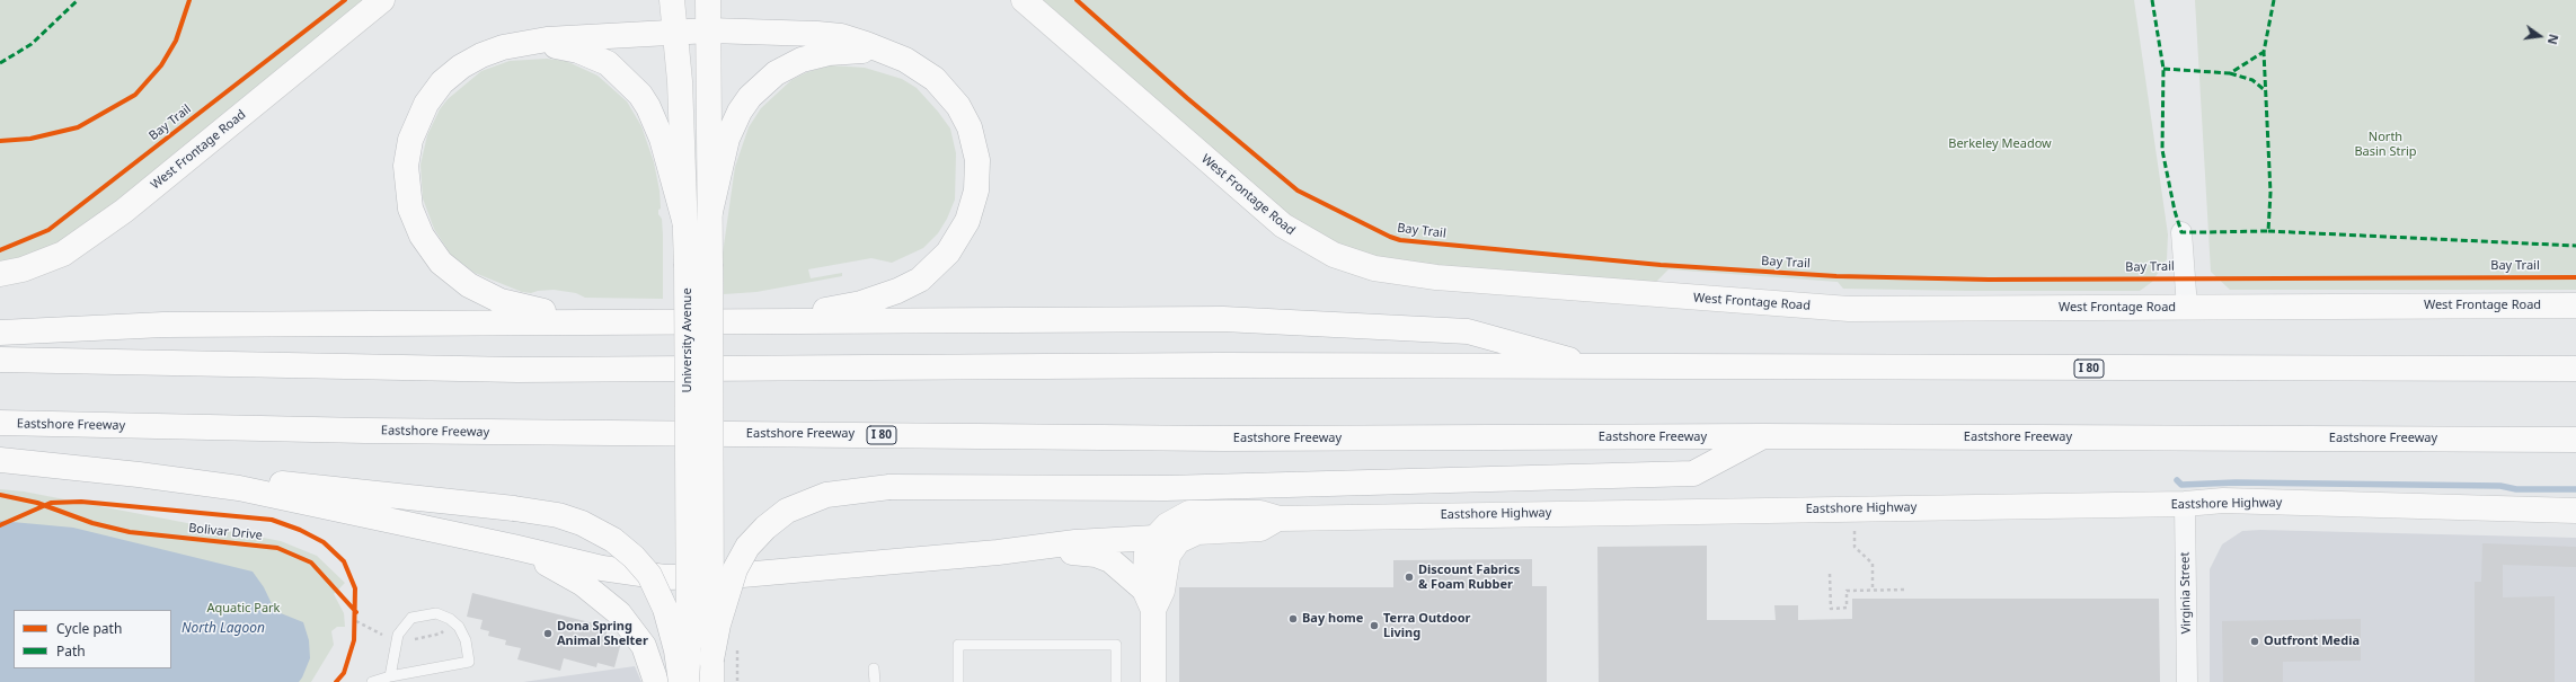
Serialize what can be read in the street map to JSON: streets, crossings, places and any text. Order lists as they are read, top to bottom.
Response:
{
  "streets": {
    "main road": [
      "West Frontage Road",
      "University Avenue",
      "I 80",
      "Eastshore Freeway",
      "Eastshore Highway"
    ],
    "street": ["Virginia Street"],
    "cycle path": ["Bay Trail", "Bolivar Drive"]
  },
  "crossings": [
    ["Eastshore Highway", "Virginia Street"]
  ],
  "water": ["North Lagoon"],
  "parks": ["North Basin Strip", "Berkeley Meadow", "Aquatic Park"],
  "places": [
    "Discount Fabrics & Foam Rubber",
    "Bay home",
    "Terra Outdoor Living",
    "Dona Spring Animal Shelter",
    "Outfront Media"
  ],
  "legend": ["Cycle path", "Path"],
  "north": "right"
}
